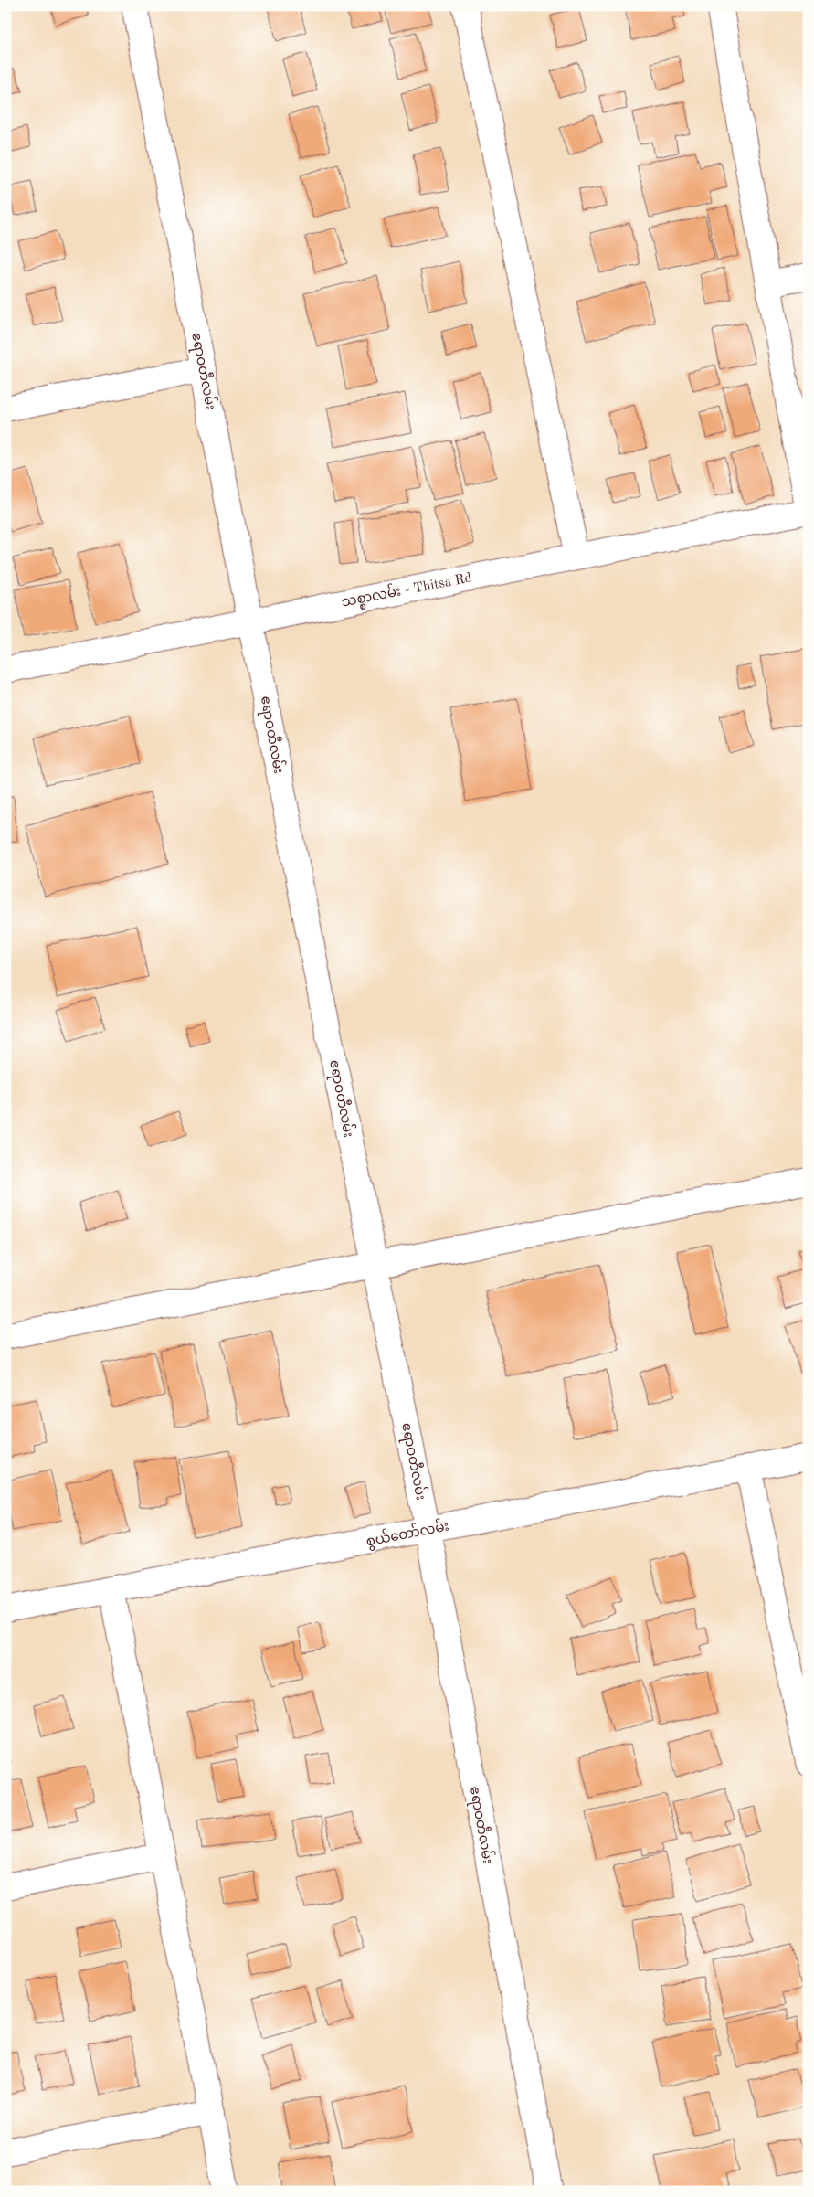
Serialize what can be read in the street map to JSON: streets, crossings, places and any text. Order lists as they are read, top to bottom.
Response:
{
  "streets": {
    "street": ["ဧရာဝတီလမ်း", "သစ္စာလမ်း - Thitsa Rd", "စွယ်တော်လမ်း"]
  },
  "crossings": [
    ["ဧရာဝတီလမ်း", "သစ္စာလမ်း - Thitsa Rd"],
    ["ဧရာဝတီလမ်း", "စွယ်တော်လမ်း"]
  ]
}
